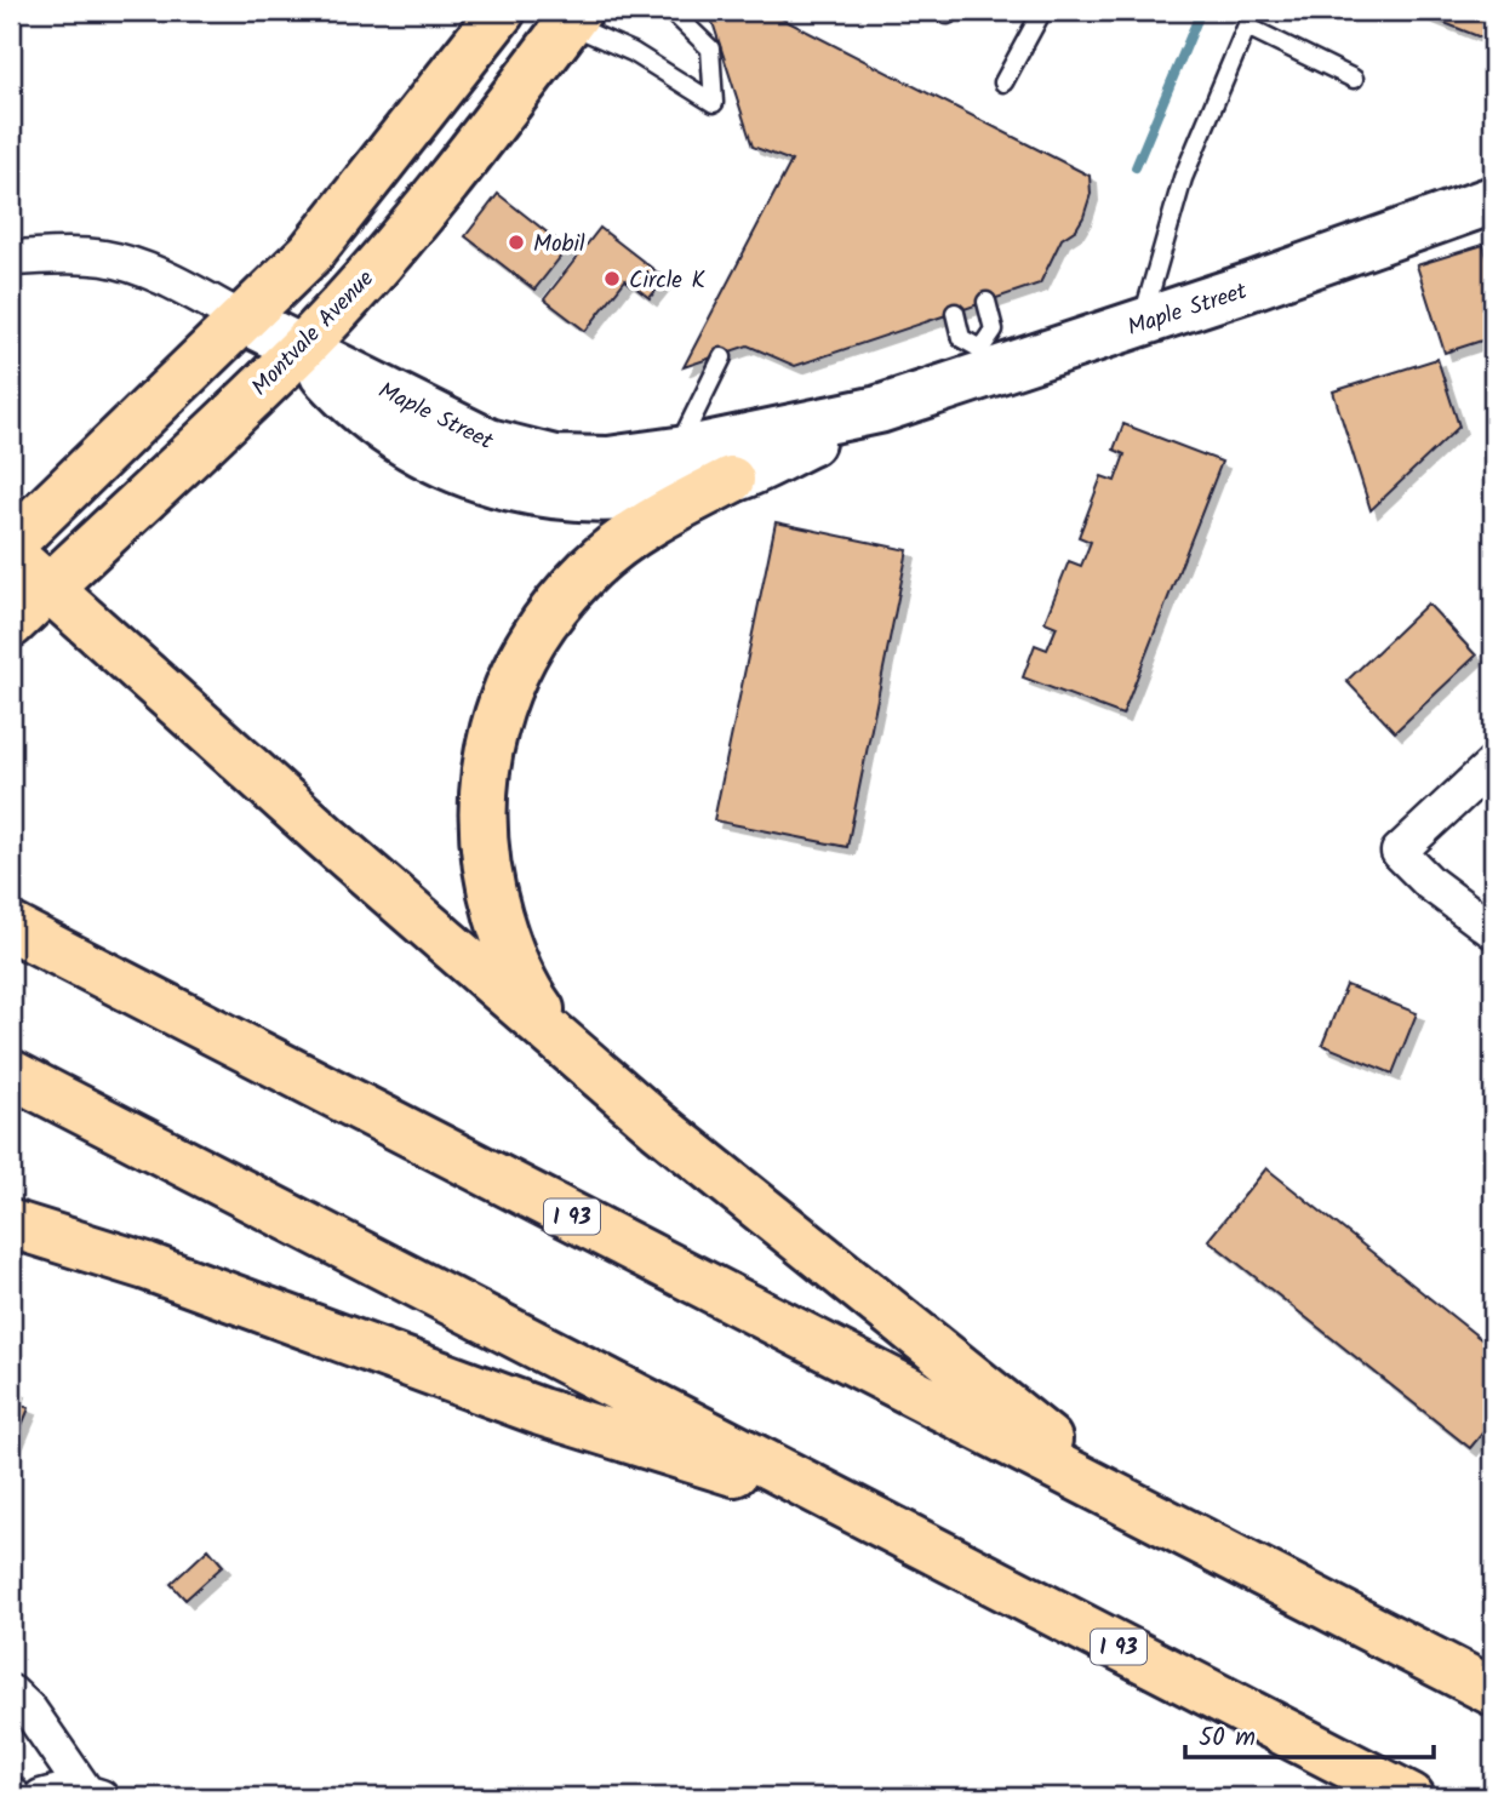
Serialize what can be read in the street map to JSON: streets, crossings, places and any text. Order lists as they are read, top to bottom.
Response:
{
  "streets": {
    "main road": ["Montvale Avenue", "I 93"],
    "street": ["Maple Street"]
  },
  "crossings": [
    ["Maple Street", "Montvale Avenue"]
  ],
  "places": ["Mobil", "Circle K"],
  "scale_bar": "50 m"
}
